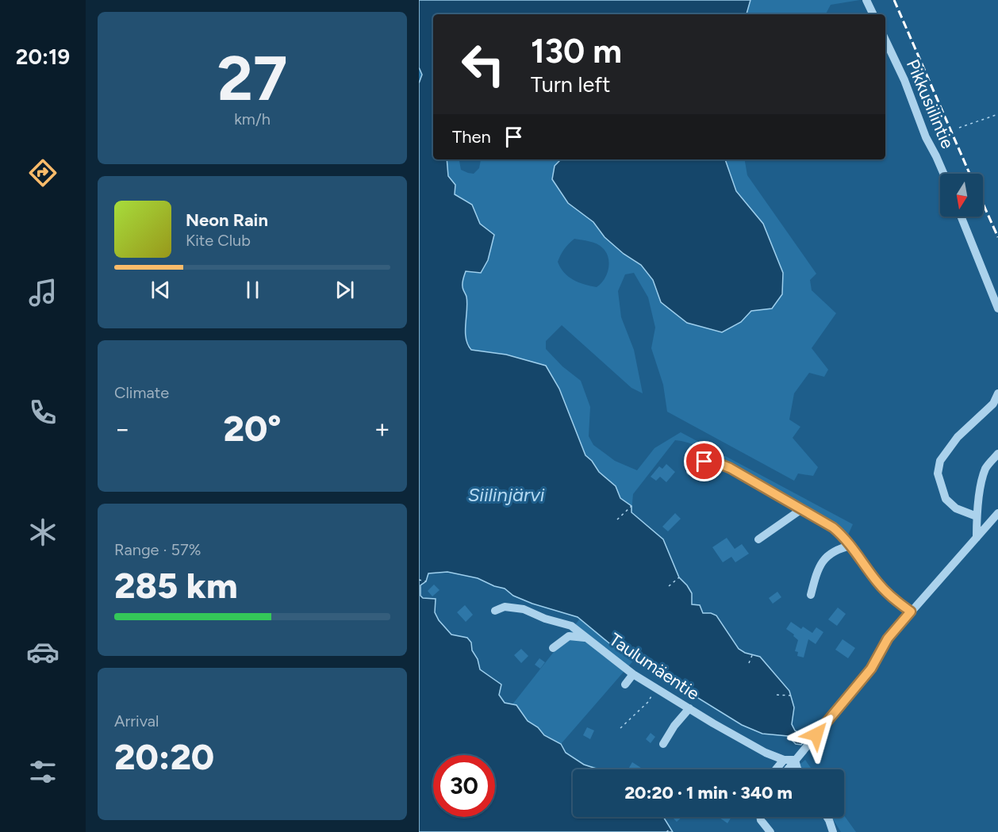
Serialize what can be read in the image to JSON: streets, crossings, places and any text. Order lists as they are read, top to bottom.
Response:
{
  "streets": {
    "street": ["Pikkusiilintie", "Taulumäentie"]
  },
  "water": ["Siilinjärvi"],
  "north": "bottom",
  "page": {
    "tabs": "20:19",
    "tile": [
      ["27", "km/h"],
      "Climate",
      ["Range · 57%", "285 km"],
      ["Arrival", "20:20"]
    ],
    "turn": ["130 m", "Turn left"],
    "then": "Then",
    "song": ["Neon Rain", "Kite Club"],
    "heat": ["−", "20°", "+"],
    "limit": "30",
    "trip": "20:20 · 1 min · 340 m"
  }
}
